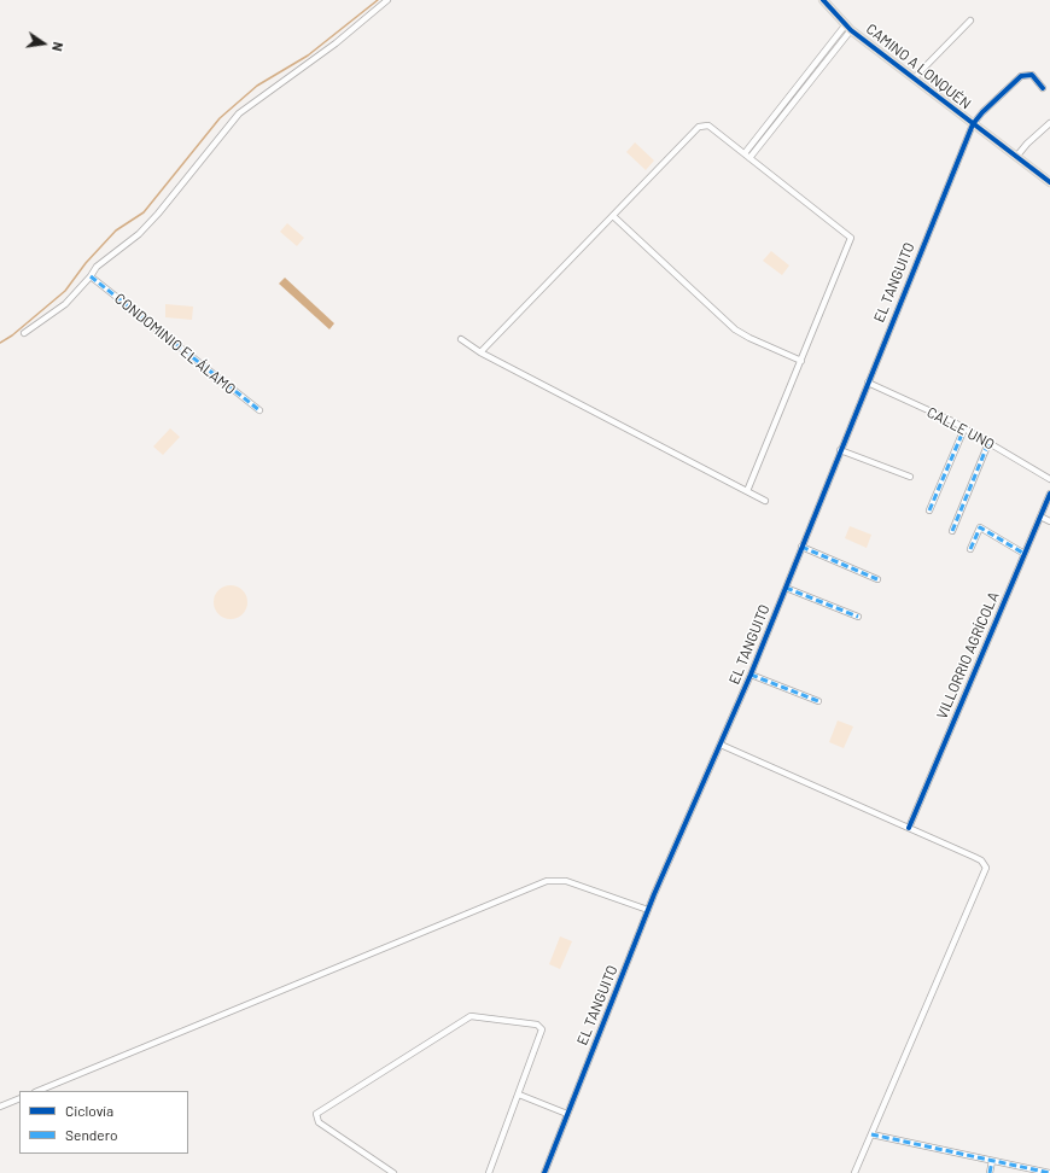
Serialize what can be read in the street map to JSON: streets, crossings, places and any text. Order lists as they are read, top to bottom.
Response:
{
  "streets": {
    "main road": ["CAMINO A LONQUÉN"],
    "street": [
      "EL TANGUITO",
      "CONDOMINIO EL ÁLAMO",
      "CALLE UNO",
      "VILLORRIO AGRÍCOLA"
    ]
  },
  "crossings": [
    ["CAMINO A LONQUÉN", "EL TANGUITO"],
    ["EL TANGUITO", "CALLE UNO"]
  ],
  "legend": ["Ciclovía", "Sendero"],
  "north": "right"
}
